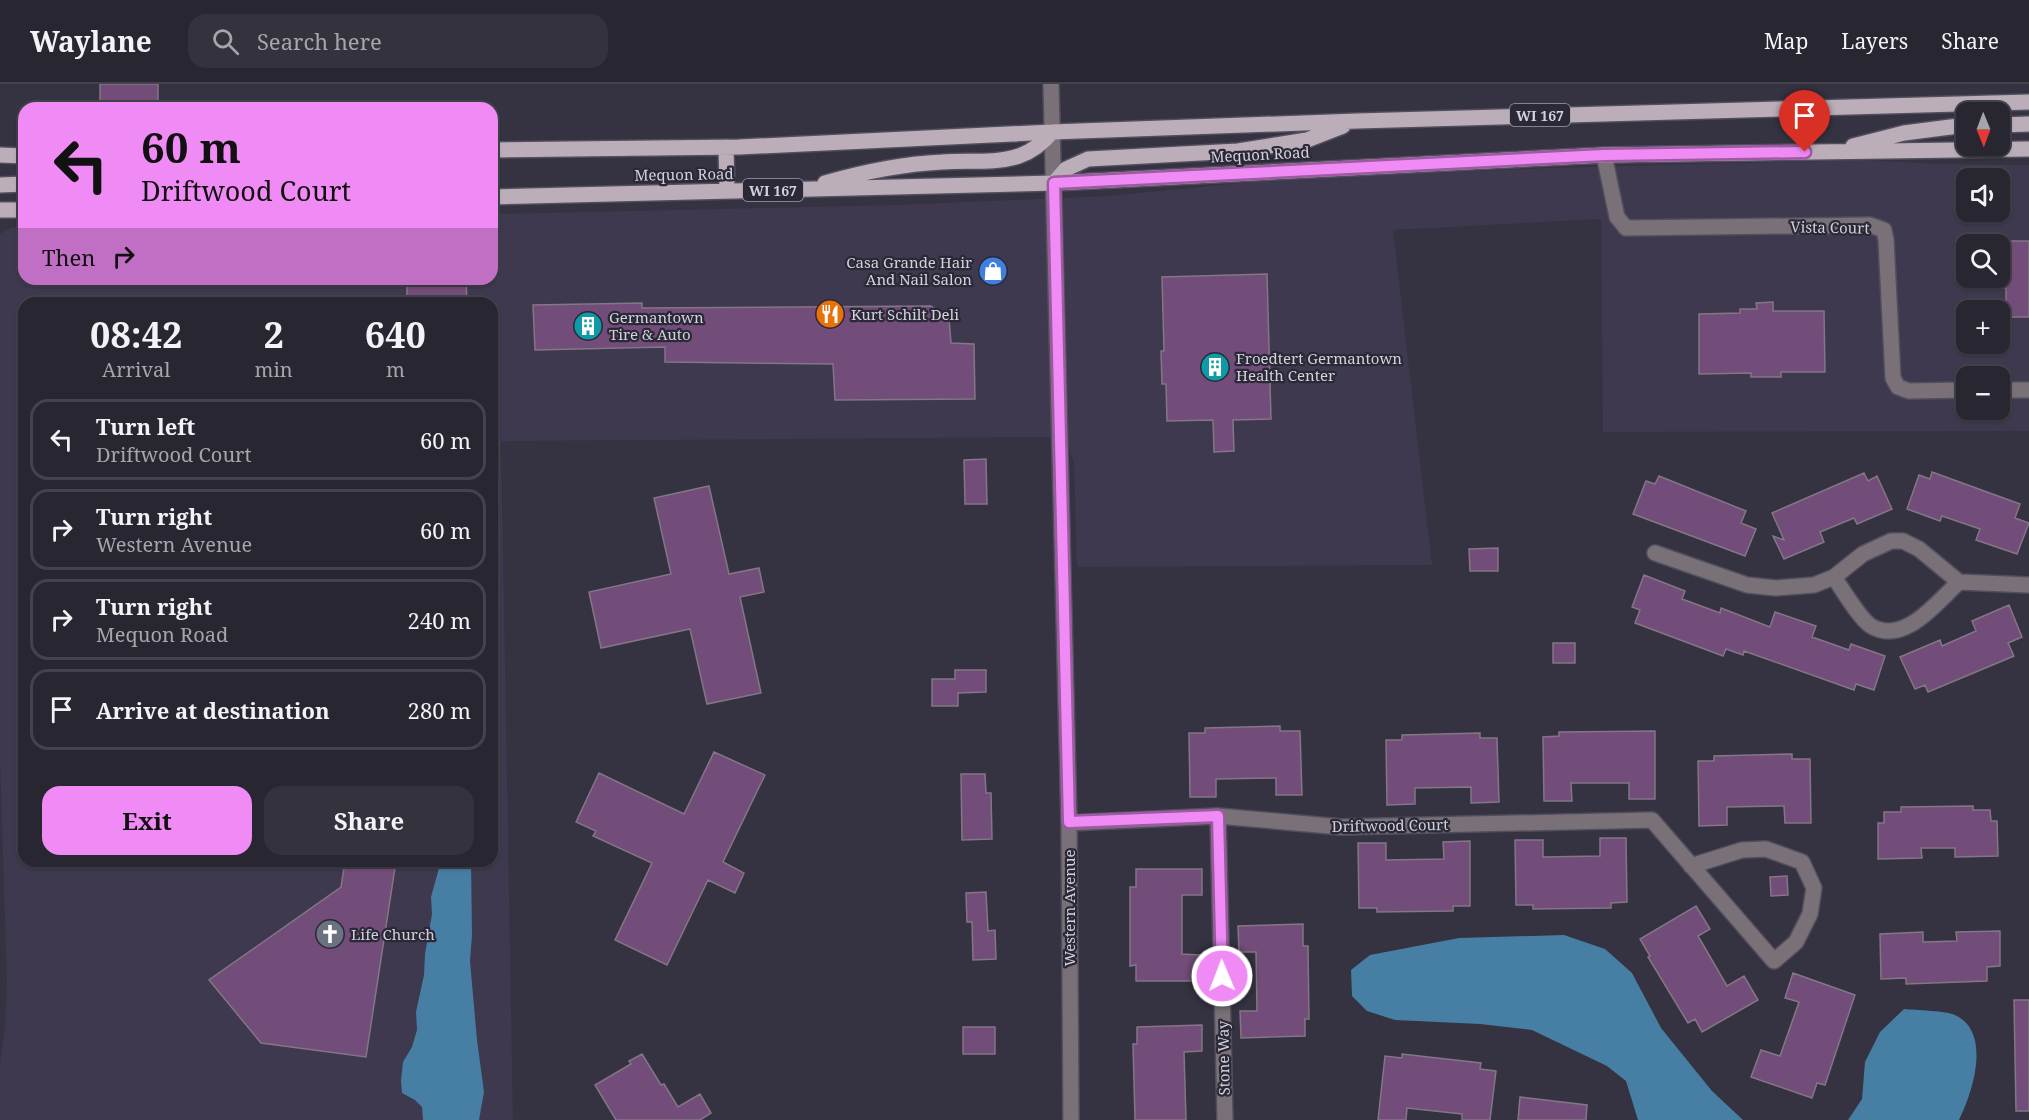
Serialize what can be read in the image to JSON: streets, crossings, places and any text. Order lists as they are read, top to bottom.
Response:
{
  "streets": {
    "main road": ["WI 167", "Mequon Road"],
    "street": [
      "Vista Court",
      "Driftwood Court",
      "Western Avenue",
      "Stone Way"
    ]
  },
  "crossings": [
    ["Mequon Road", "Vista Court"],
    ["Mequon Road", "Western Avenue"],
    ["Driftwood Court", "Western Avenue"],
    ["Driftwood Court", "Stone Way"]
  ],
  "places": {
    "shop": ["Casa Grande Hair And Nail Salon"],
    "restaurant": ["Kurt Schilt Deli"],
    "building": ["Germantown Tire & Auto", "Froedtert Germantown Health Center"],
    "church": ["Life Church"]
  },
  "north": "bottom",
  "page": {
    "header": "Waylane",
    "search": "Search here",
    "nav": ["Map", "Layers", "Share"],
    "map_buttons": ["+", "−"],
    "turn": ["60 m", "Driftwood Court"],
    "then": "Then",
    "eta": [
      "08:42",
      "Arrival",
      "2",
      "min",
      "640",
      "m"
    ],
    "list": [
      {
        "name": "Turn left",
        "note": "Driftwood Court",
        "value": "60 m"
      },
      {
        "name": "Turn right",
        "note": "Western Avenue",
        "value": "60 m"
      },
      {
        "name": "Turn right",
        "note": "Mequon Road",
        "value": "240 m"
      },
      {
        "name": "Arrive at destination",
        "value": "280 m"
      }
    ],
    "buttons": ["Exit", "Share"]
  }
}
